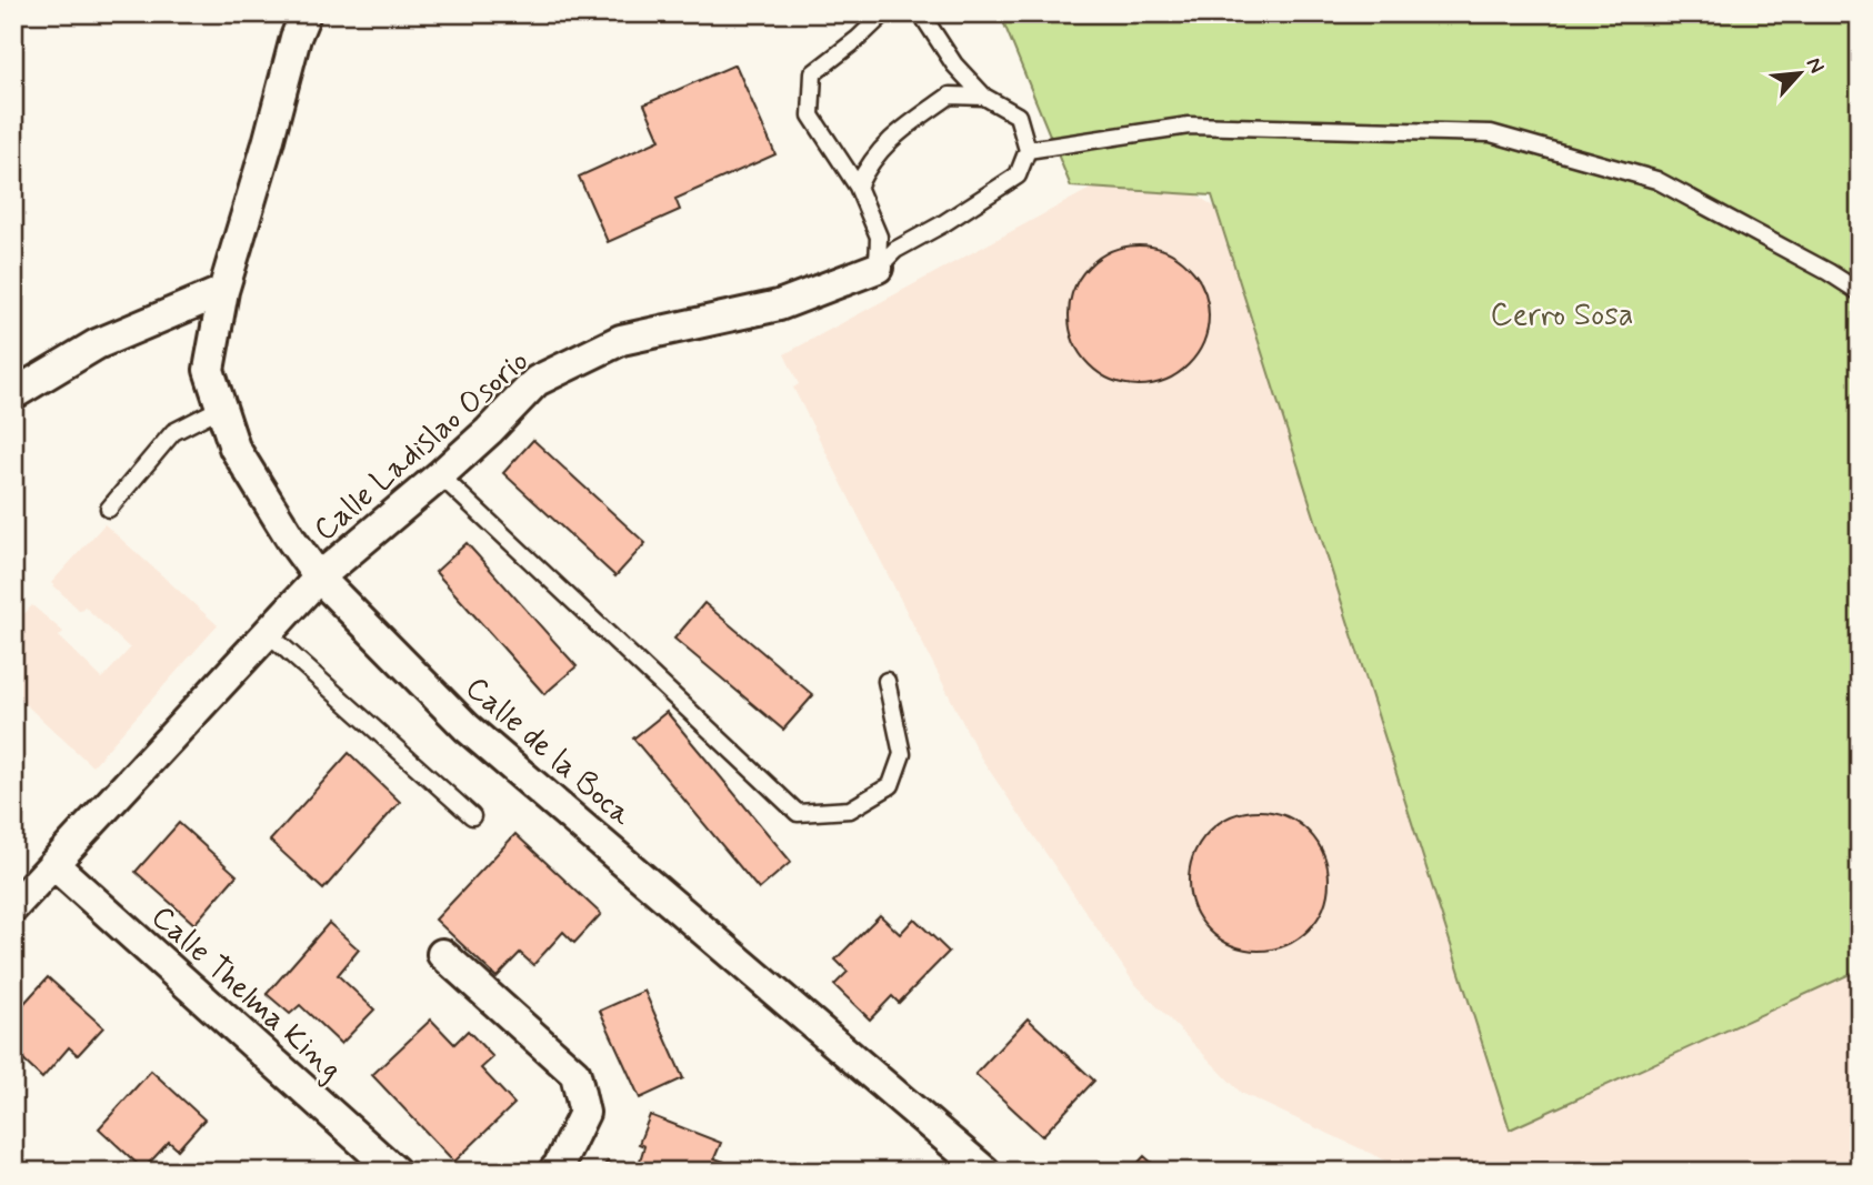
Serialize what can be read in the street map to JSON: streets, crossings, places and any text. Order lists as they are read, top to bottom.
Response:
{
  "streets": {
    "street": ["Calle Ladislao Osorio", "Calle de la Boca", "Calle Thelma King"]
  },
  "crossings": [
    ["Calle Ladislao Osorio", "Calle de la Boca"],
    ["Calle Ladislao Osorio", "Calle Thelma King"]
  ],
  "parks": ["Cerro Sosa"],
  "north": "top right"
}
